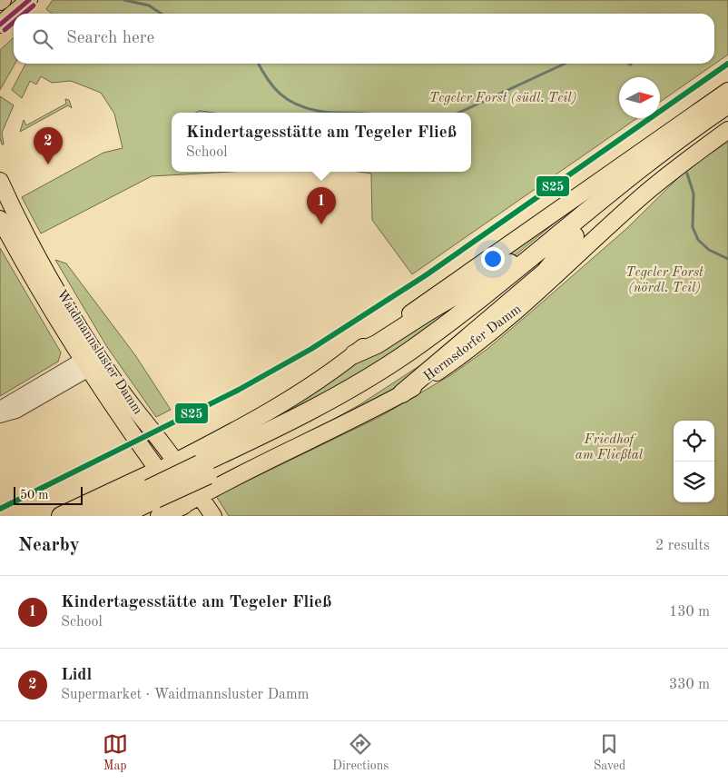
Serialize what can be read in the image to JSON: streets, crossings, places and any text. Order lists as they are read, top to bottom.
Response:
{
  "streets": {
    "main road": ["Hermsdorfer Damm", "Waidmannsluster Damm"]
  },
  "crossings": [
    ["Hermsdorfer Damm", "Waidmannsluster Damm"]
  ],
  "parks": ["Tegeler Forst (südl. Teil)", "Tegeler Forst (nördl. Teil)", "Friedhof am Fließtal"],
  "lines": ["transit line S25"],
  "scale_bar": "50 m",
  "north": "right",
  "page": {
    "search": "Search here",
    "popup": ["Kindertagesstätte am Tegeler Fließ", "School"],
    "pins": ["2", "1"],
    "scale": "50 m",
    "heading": ["Nearby", "2 results"],
    "list": [
      {
        "mark": "1",
        "name": "Kindertagesstätte am Tegeler Fließ",
        "note": "School",
        "value": "130 m"
      },
      {
        "mark": "2",
        "name": "Lidl",
        "note": "Supermarket · Waidmannsluster Damm",
        "value": "330 m"
      }
    ],
    "nav": ["Map", "Directions", "Saved"]
  }
}
